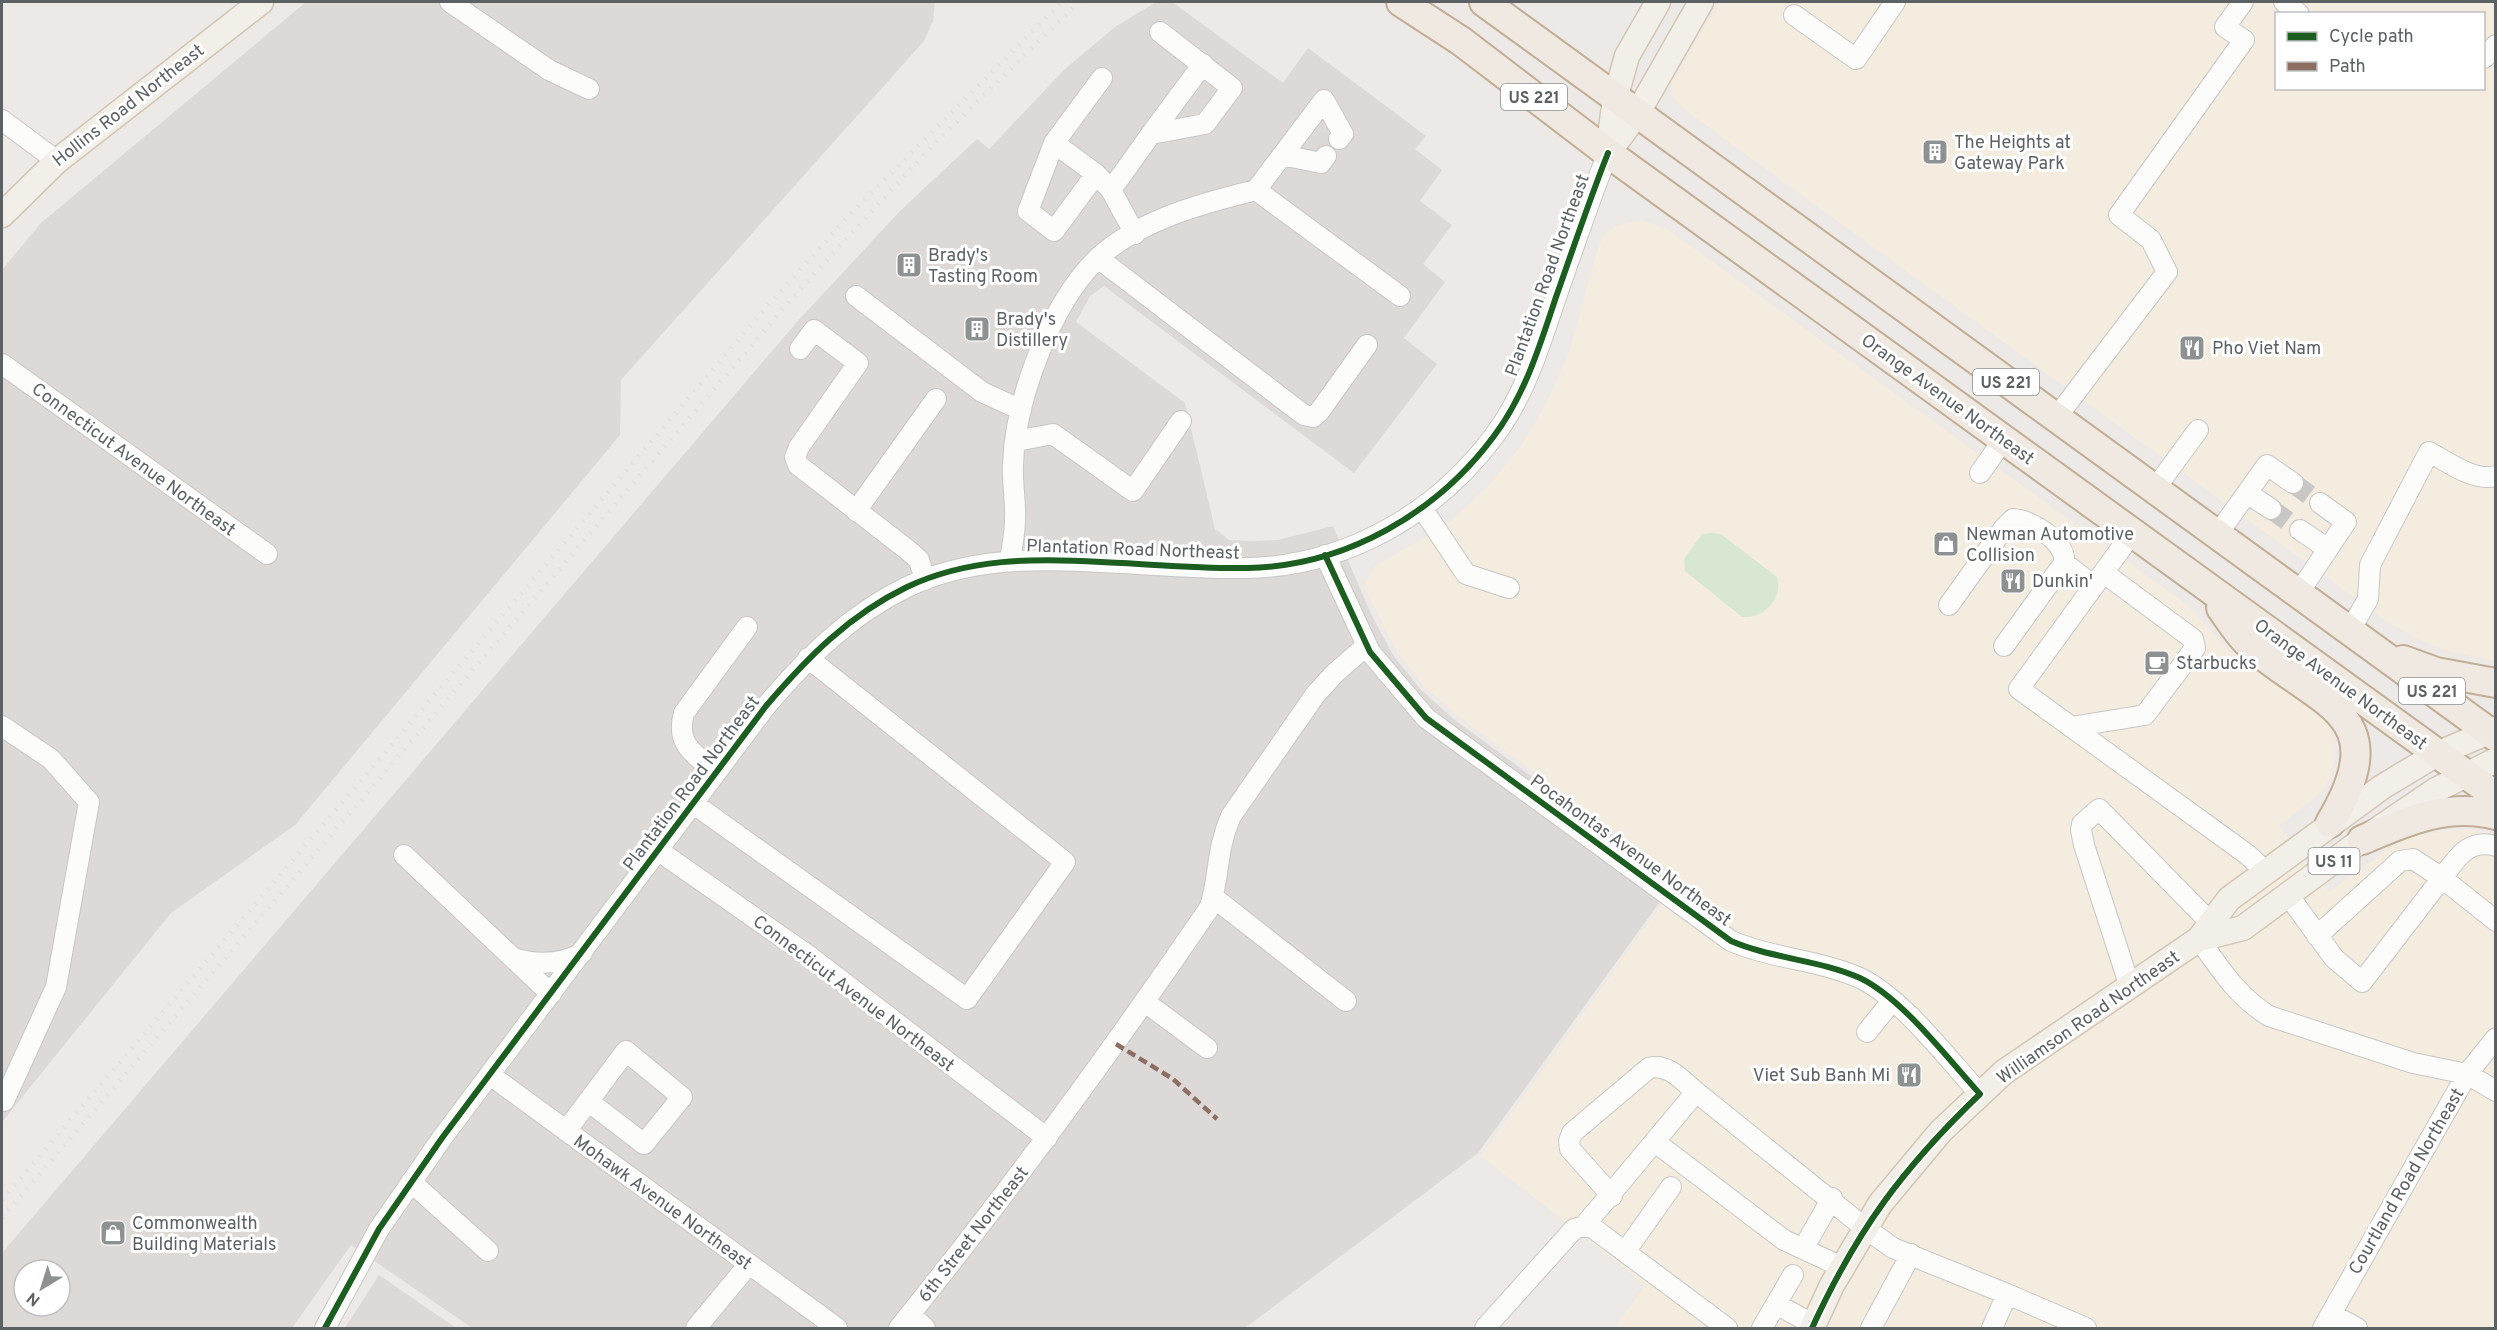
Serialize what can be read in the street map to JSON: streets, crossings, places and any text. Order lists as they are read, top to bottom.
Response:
{
  "streets": {
    "highway": ["US 221", "Orange Avenue Northeast"],
    "main road": ["Hollins Road Northeast", "US 11", "Williamson Road Northeast"],
    "street": [
      "Plantation Road Northeast",
      "Connecticut Avenue Northeast",
      "Pocahontas Avenue Northeast",
      "Courtland Road Northeast",
      "Mohawk Avenue Northeast",
      "6th Street Northeast"
    ]
  },
  "crossings": [
    ["US 221", "Williamson Road Northeast"],
    ["Plantation Road Northeast", "Orange Avenue Northeast"],
    ["Plantation Road Northeast", "Connecticut Avenue Northeast"],
    ["Plantation Road Northeast", "Pocahontas Avenue Northeast"],
    ["Plantation Road Northeast", "Mohawk Avenue Northeast"],
    ["Orange Avenue Northeast", "Williamson Road Northeast"],
    ["Connecticut Avenue Northeast", "6th Street Northeast"],
    ["Pocahontas Avenue Northeast", "Williamson Road Northeast"],
    ["Pocahontas Avenue Northeast", "6th Street Northeast"]
  ],
  "places": {
    "building": ["The Heights at Gateway Park", "Brady's Tasting Room", "Brady's Distillery"],
    "restaurant": ["Pho Viet Nam", "Dunkin'", "Viet Sub Banh Mi"],
    "shop": ["Newman Automotive Collision", "Commonwealth Building Materials"],
    "cafe": ["Starbucks"]
  },
  "legend": ["Cycle path", "Path"],
  "north": "bottom left"
}
